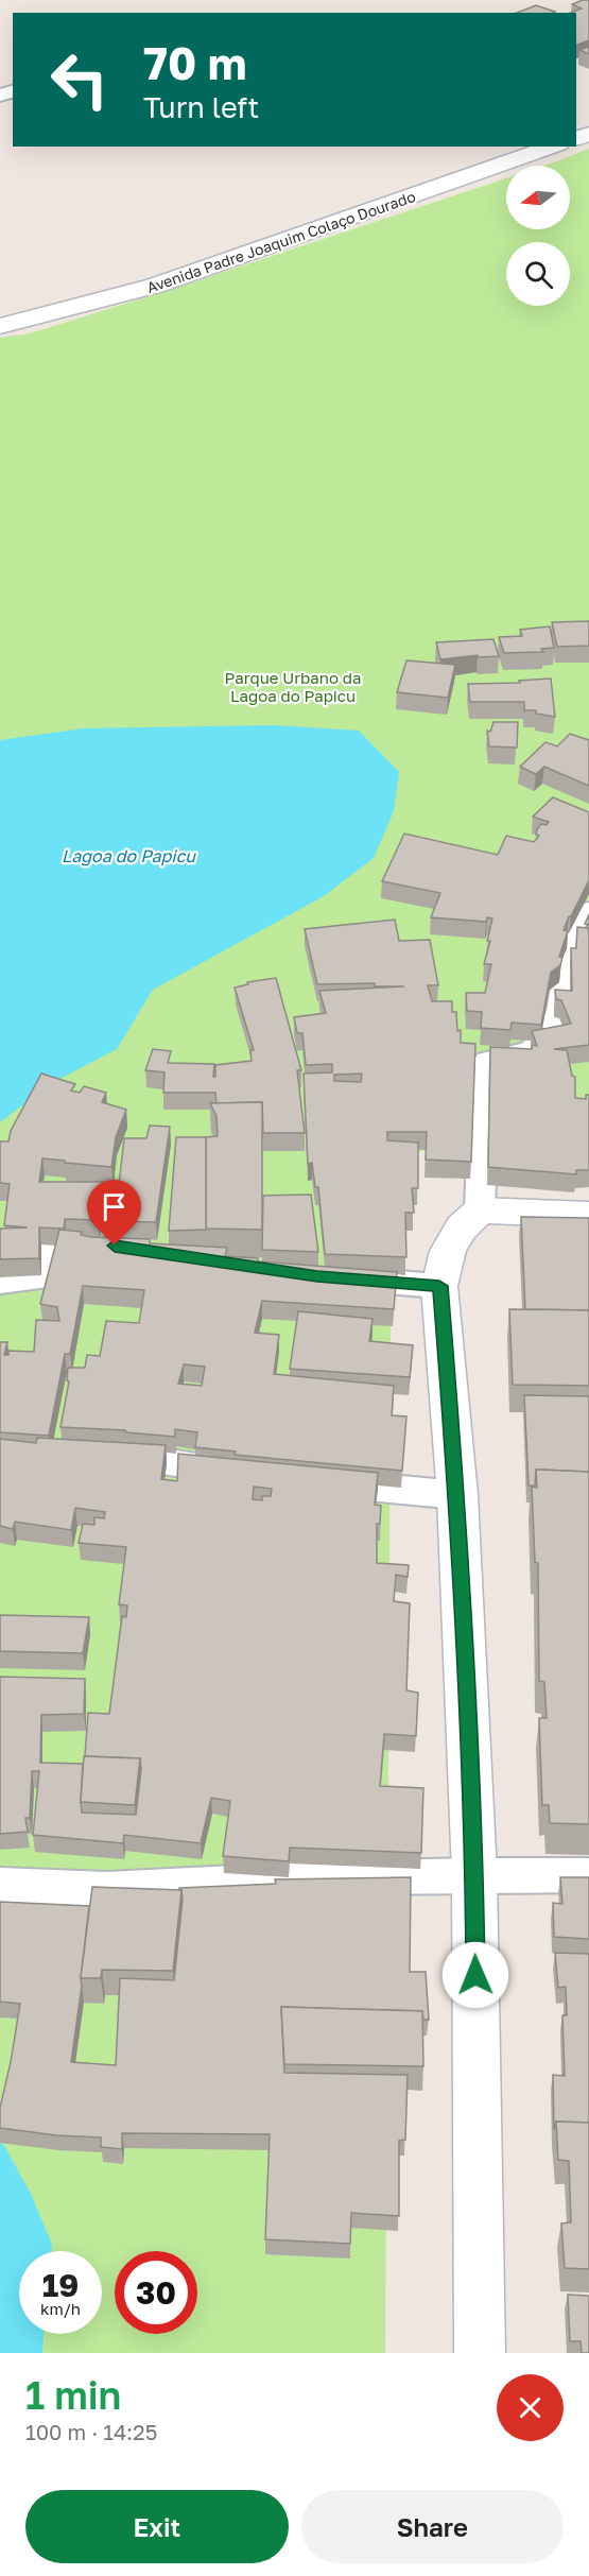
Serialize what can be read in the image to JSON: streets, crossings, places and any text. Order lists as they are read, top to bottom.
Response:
{
  "streets": {
    "street": ["Avenida Padre Joaquim Colaço Dourado"]
  },
  "water": ["Lagoa do Papicu"],
  "parks": ["Parque Urbano da Lagoa do Papicu"],
  "north": "left",
  "page": {
    "turn": ["70 m", "Turn left"],
    "speed": "19 km/h",
    "limit": "30",
    "heading": ["1 min", "100 m · 14:25"],
    "buttons": ["Exit", "Share"]
  }
}
